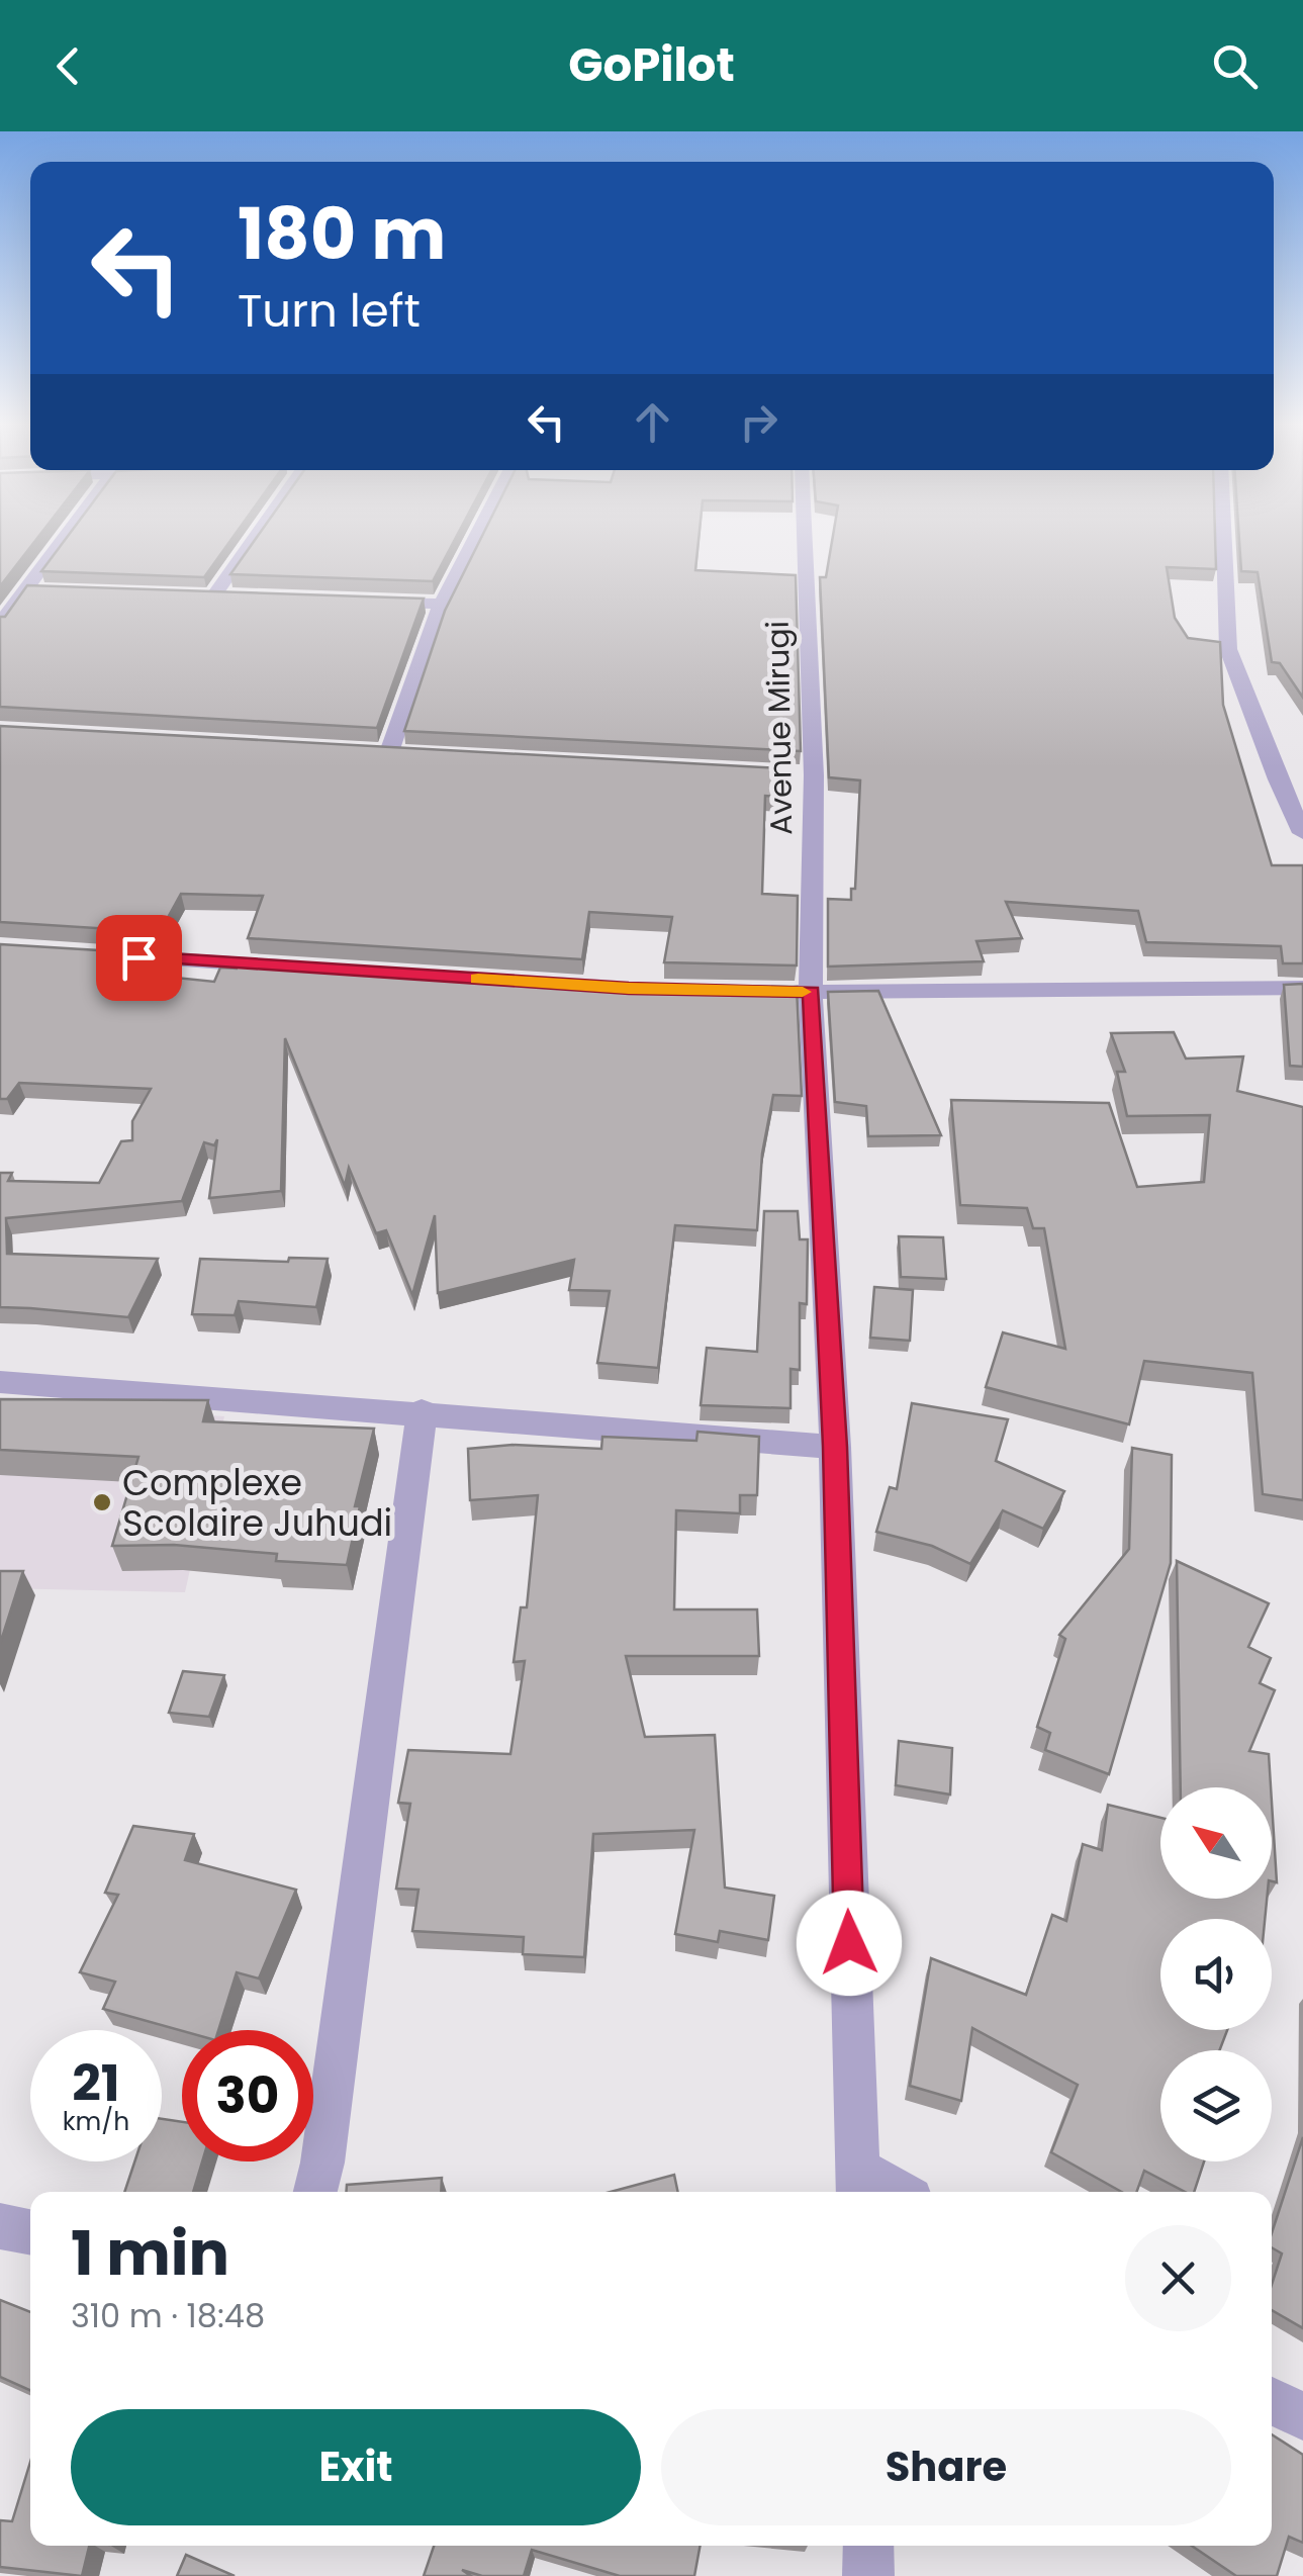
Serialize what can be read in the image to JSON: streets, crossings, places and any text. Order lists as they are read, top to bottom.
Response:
{
  "streets": {
    "street": ["Avenue Mirugi"]
  },
  "places": ["Complexe Scolaire Juhudi"],
  "north": "top left",
  "page": {
    "header": "GoPilot",
    "turn": ["180 m", "Turn left"],
    "speed": "21 km/h",
    "limit": "30",
    "heading": ["1 min", "310 m · 18:48"],
    "buttons": ["Exit", "Share"]
  }
}
